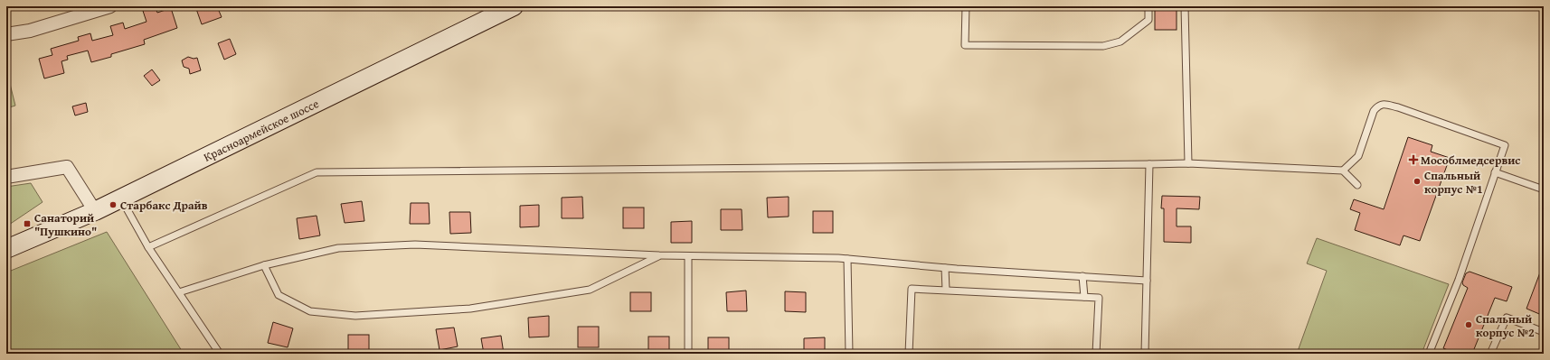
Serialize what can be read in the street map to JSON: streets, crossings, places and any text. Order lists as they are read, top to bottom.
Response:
{
  "streets": {
    "main road": ["Красноармейское шоссе"]
  },
  "places": {
    "health": ["Мособлмедсервис"],
    "other": ["Спальный корпус №1", "Старбакс Драйв", "Спальный корпус №2"],
    "transit": ["Санаторий \"Пушкино\""]
  }
}
